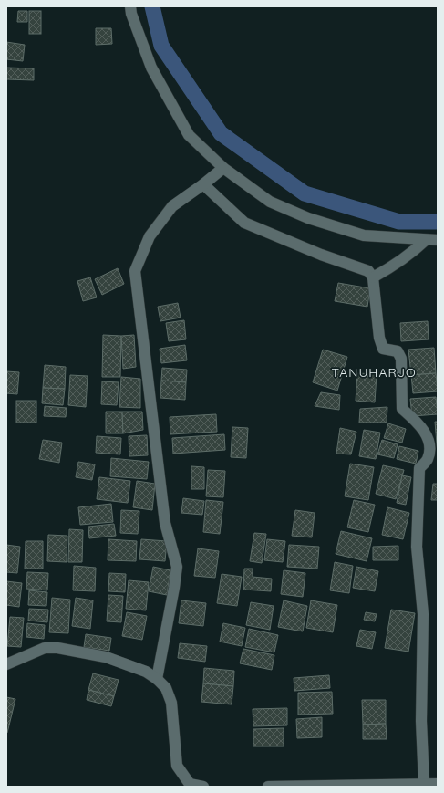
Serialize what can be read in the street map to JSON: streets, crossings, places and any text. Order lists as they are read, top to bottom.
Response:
{
  "districts": ["TANUHARJO"]
}
